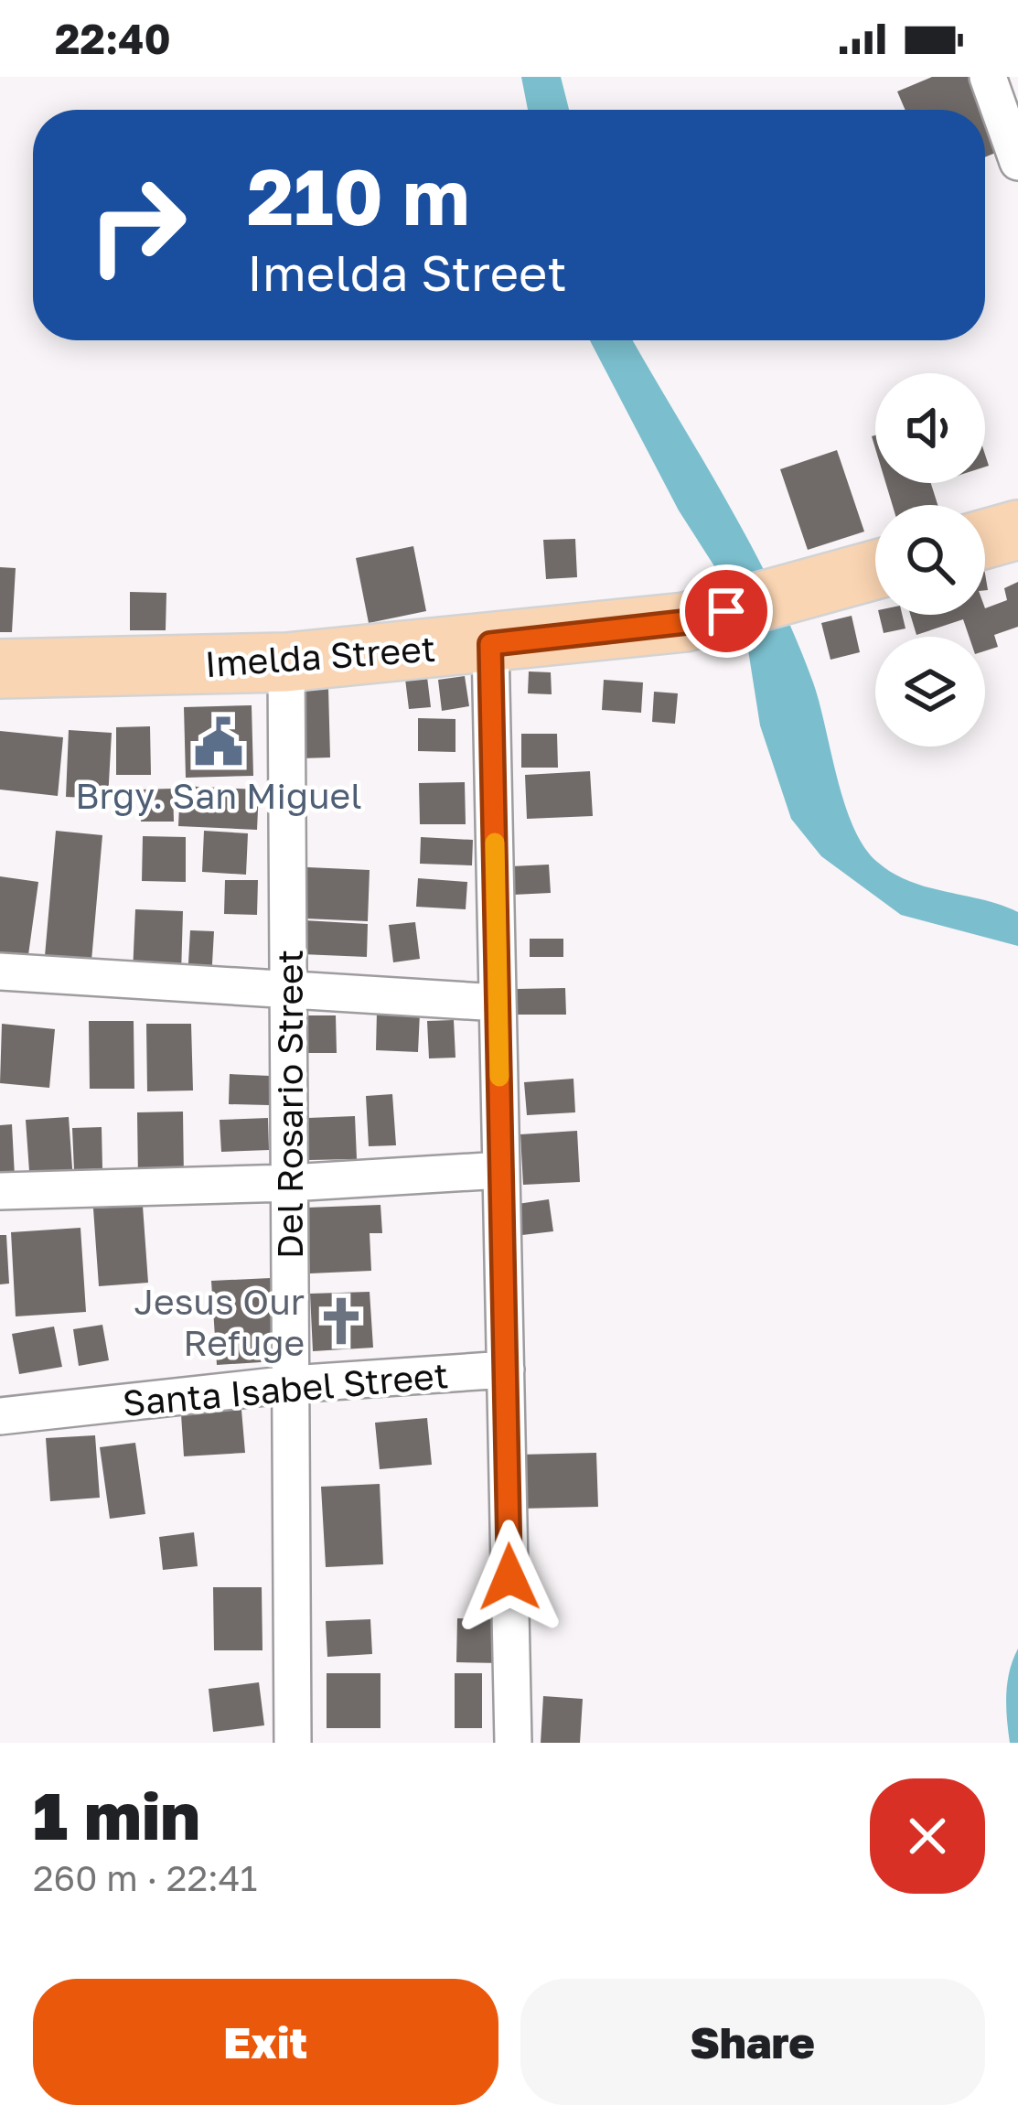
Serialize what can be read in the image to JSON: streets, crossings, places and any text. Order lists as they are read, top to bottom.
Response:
{
  "streets": {
    "main road": ["Imelda Street"],
    "street": ["Del Rosario Street", "Santa Isabel Street"]
  },
  "crossings": [
    ["Imelda Street", "Del Rosario Street"],
    ["Del Rosario Street", "Santa Isabel Street"]
  ],
  "places": {
    "public building": ["Brgy. San Miguel"],
    "church": ["Jesus Our Refuge"]
  },
  "page": {
    "status": "22:40",
    "turn": ["210 m", "Imelda Street"],
    "heading": ["1 min", "260 m · 22:41"],
    "buttons": ["Exit", "Share"]
  }
}
